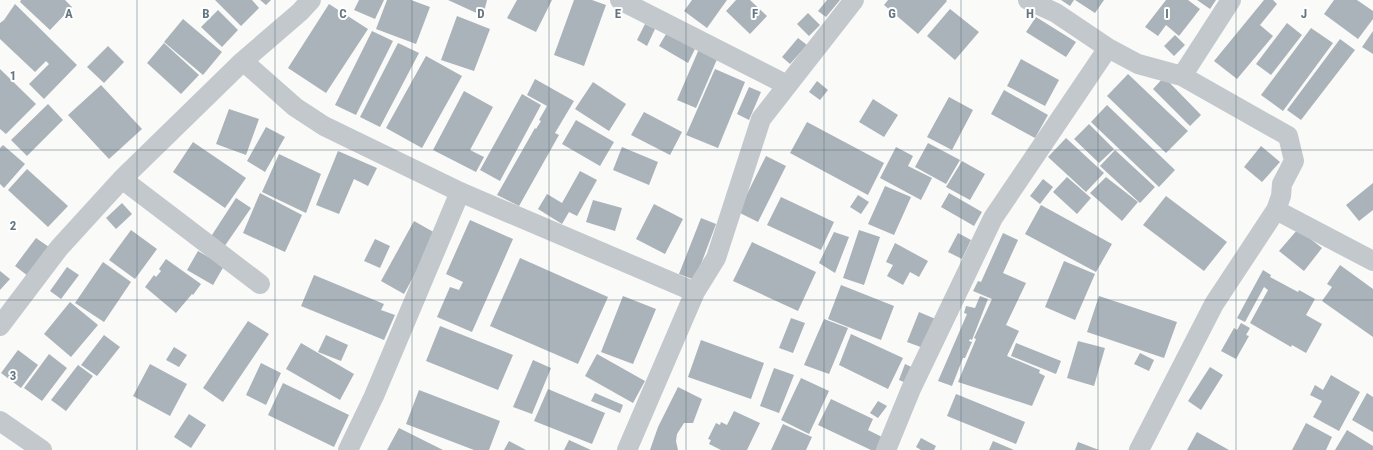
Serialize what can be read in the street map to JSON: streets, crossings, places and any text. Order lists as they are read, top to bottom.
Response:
{
  "grid": {
    "columns": [
      "A",
      "B",
      "C",
      "D",
      "E",
      "F",
      "G",
      "H",
      "I",
      "J"
    ],
    "rows": ["1", "2", "3"]
  }
}
